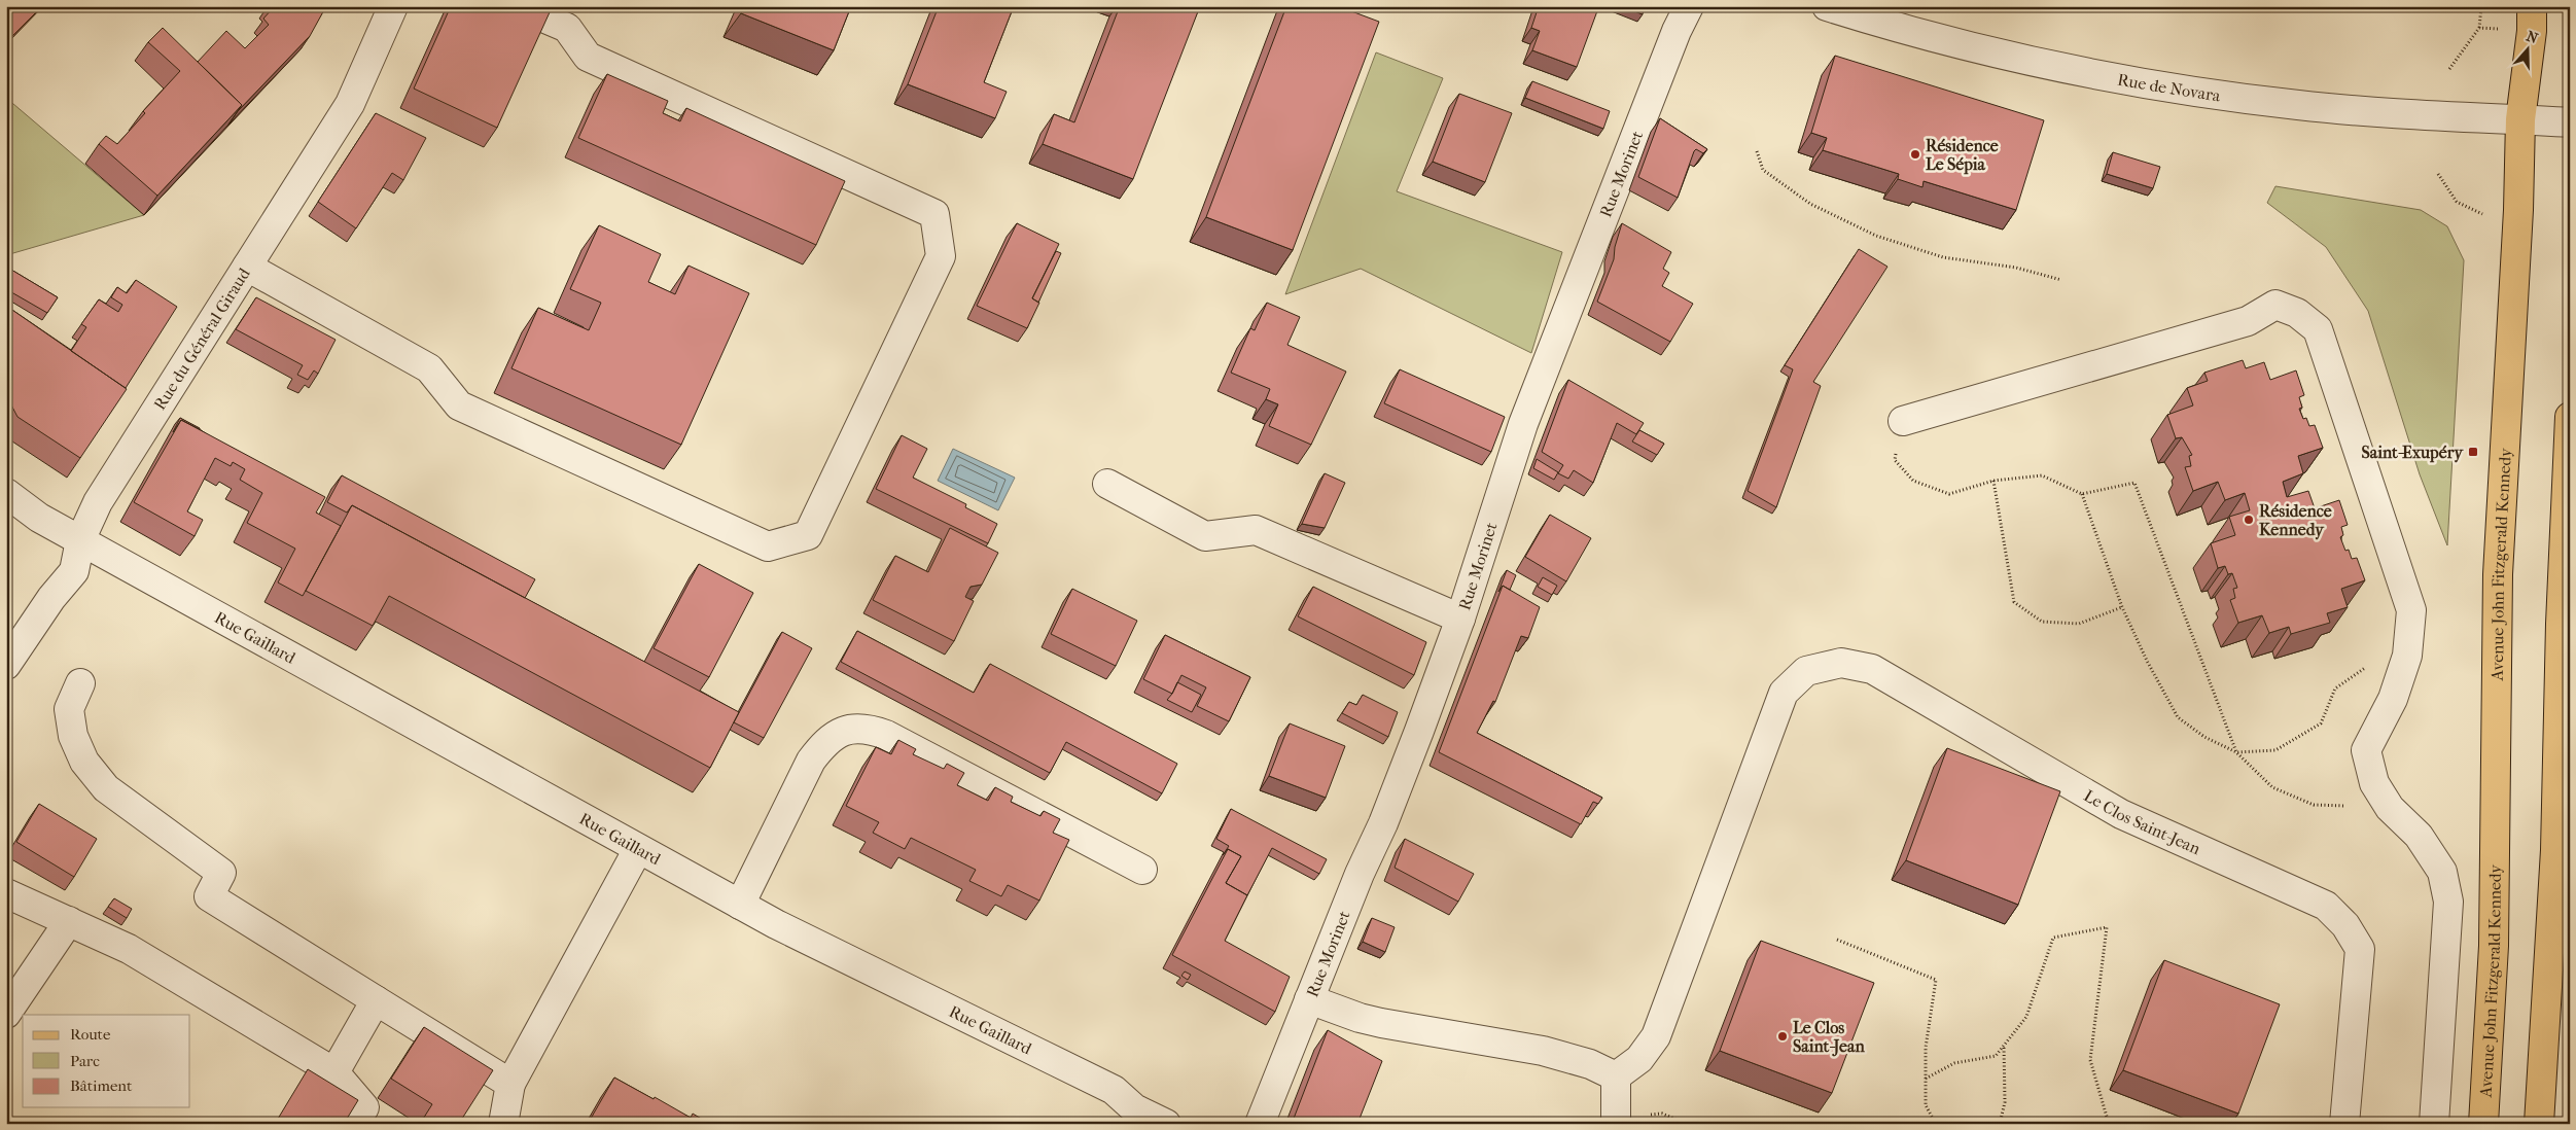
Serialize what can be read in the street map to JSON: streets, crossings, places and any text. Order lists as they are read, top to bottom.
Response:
{
  "streets": {
    "main road": ["Avenue John Fitzgerald Kennedy"],
    "street": [
      "Rue de Novara",
      "Rue Morinet",
      "Rue du Général Giraud",
      "Rue Gaillard",
      "Le Clos Saint-Jean"
    ]
  },
  "crossings": [
    ["Rue de Novara", "Avenue John Fitzgerald Kennedy"],
    ["Rue du Général Giraud", "Rue Gaillard"]
  ],
  "places": {
    "other": ["Résidence Le Sépia", "Résidence Kennedy", "Le Clos Saint-Jean"],
    "transit": ["Saint-Exupéry"]
  },
  "legend": ["Route", "Parc", "Bâtiment"],
  "north": "top"
}
